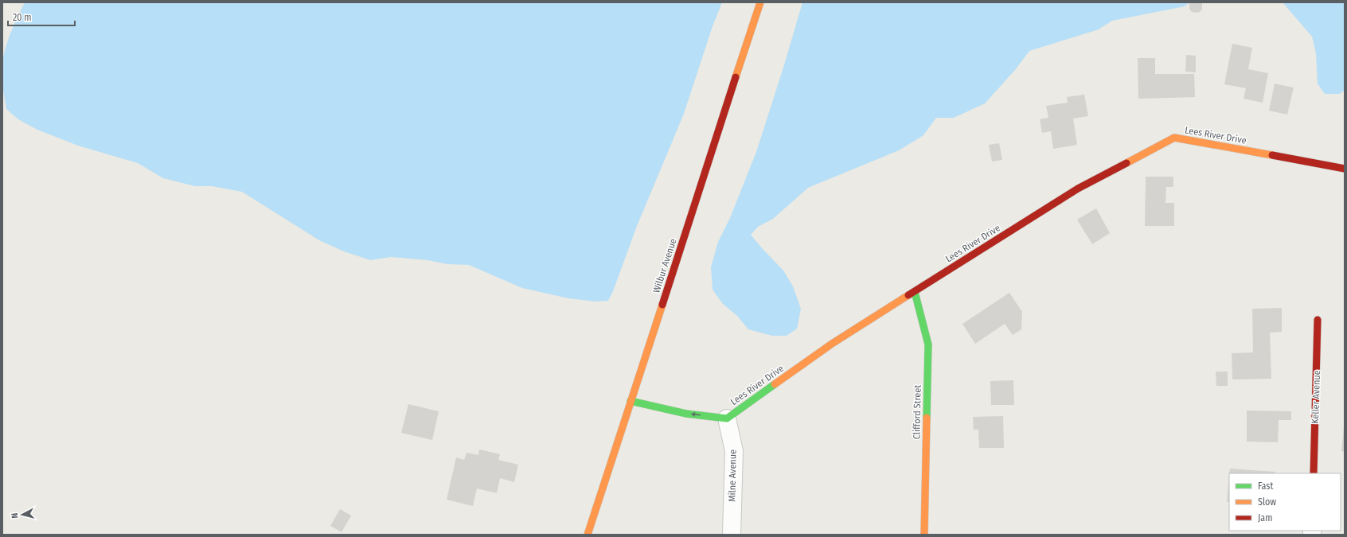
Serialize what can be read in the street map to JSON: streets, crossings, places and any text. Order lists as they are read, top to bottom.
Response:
{
  "streets": {
    "street": [
      "Lees River Drive",
      "Wilbur Avenue",
      "Keller Avenue",
      "Clifford Street",
      "Milne Avenue"
    ]
  },
  "crossings": [
    ["Lees River Drive", "Wilbur Avenue"],
    ["Lees River Drive", "Clifford Street"],
    ["Lees River Drive", "Milne Avenue"]
  ],
  "legend": ["Fast", "Slow", "Jam"],
  "scale_bar": "20 m",
  "north": "left"
}
